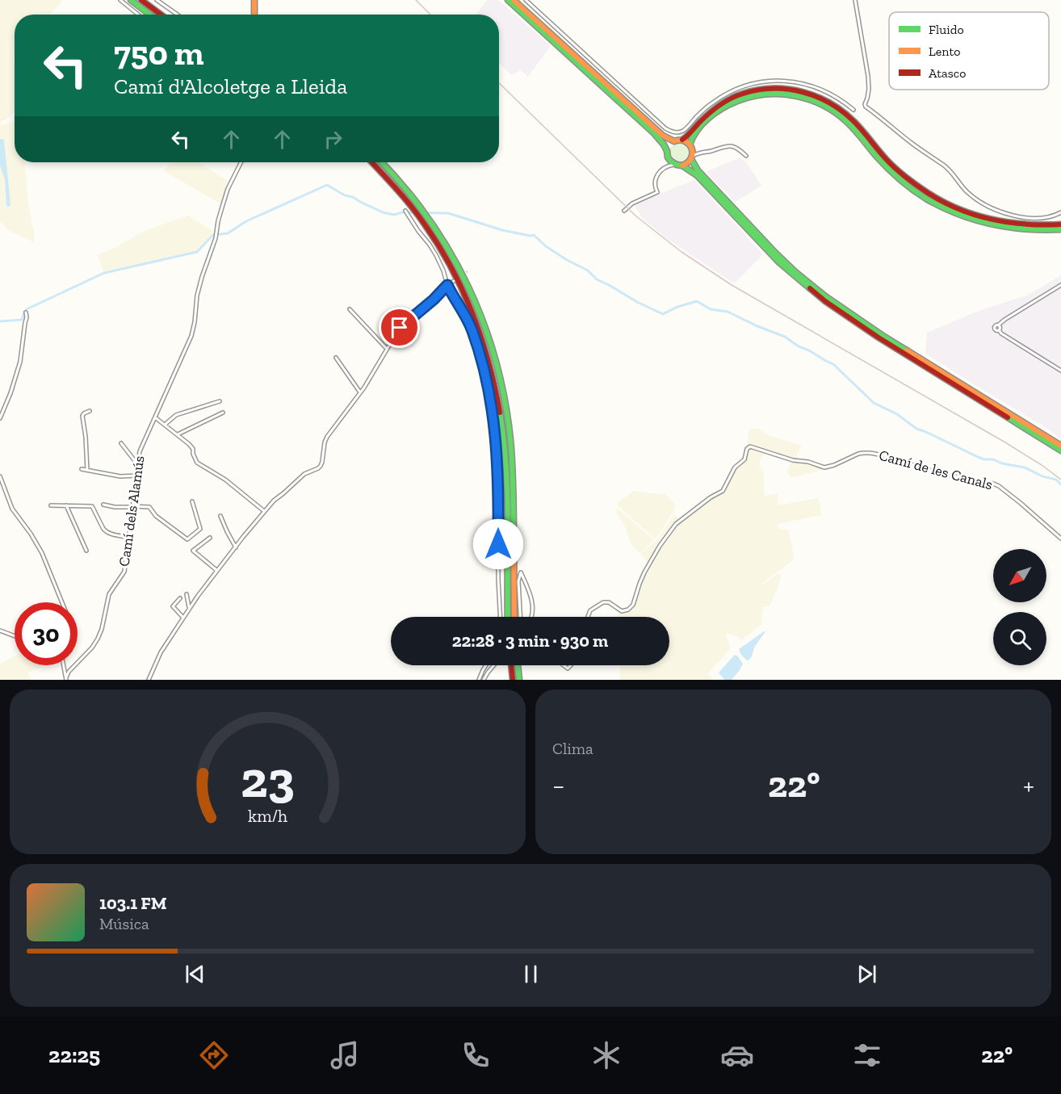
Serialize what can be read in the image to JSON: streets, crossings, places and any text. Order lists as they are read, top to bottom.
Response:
{
  "streets": {
    "street": ["Camí de les Canals", "Camí dels Alamús"]
  },
  "legend": ["Fluido", "Lento", "Atasco"],
  "north": "bottom left",
  "page": {
    "turn": ["750 m", "Camí d'Alcoletge a Lleida"],
    "limit": "30",
    "trip": "22:28 · 3 min · 930 m",
    "tile": "Clima",
    "heat": ["−", "22°", "+"],
    "song": ["103.1 FM", "Música"],
    "tabs": ["22:25", "22°"],
    "gauge": ["23", "km/h"]
  }
}
